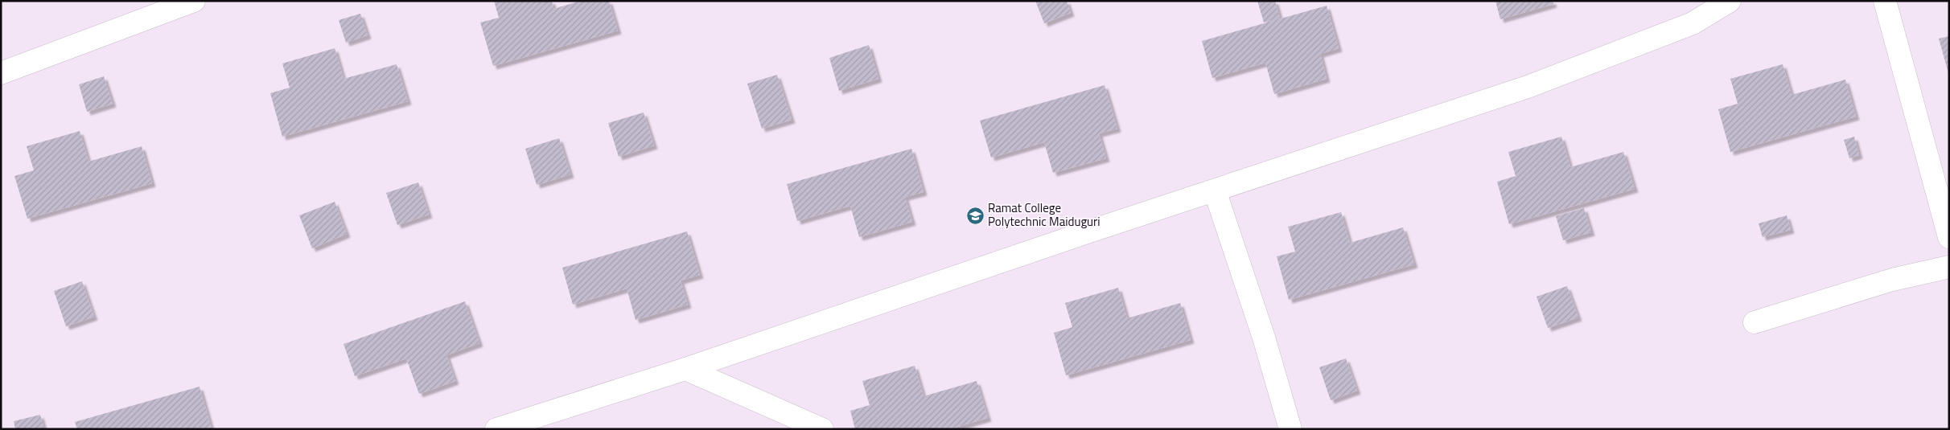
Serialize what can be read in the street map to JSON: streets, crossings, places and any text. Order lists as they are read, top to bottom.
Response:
{
  "places": {
    "school or university": ["Ramat College Polytechnic Maiduguri"]
  }
}
